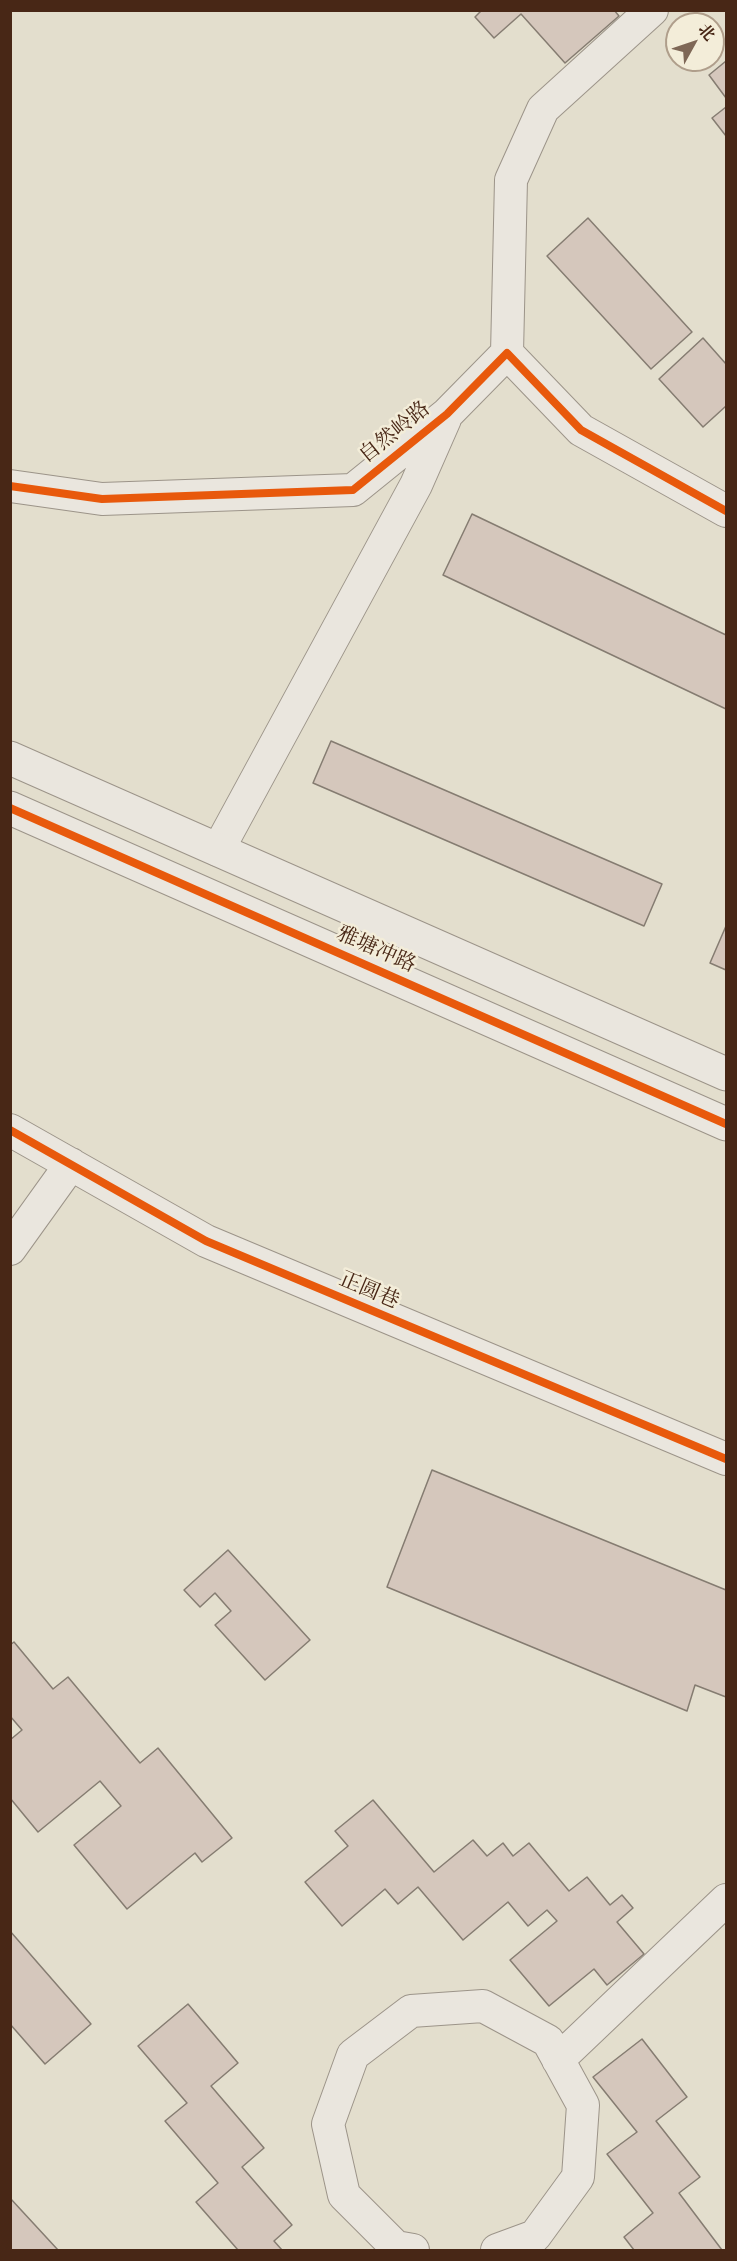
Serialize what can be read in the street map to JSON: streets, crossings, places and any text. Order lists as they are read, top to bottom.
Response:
{
  "streets": {
    "street": ["自然岭路", "雅塘冲路", "正圆巷"]
  },
  "north": "top right"
}
